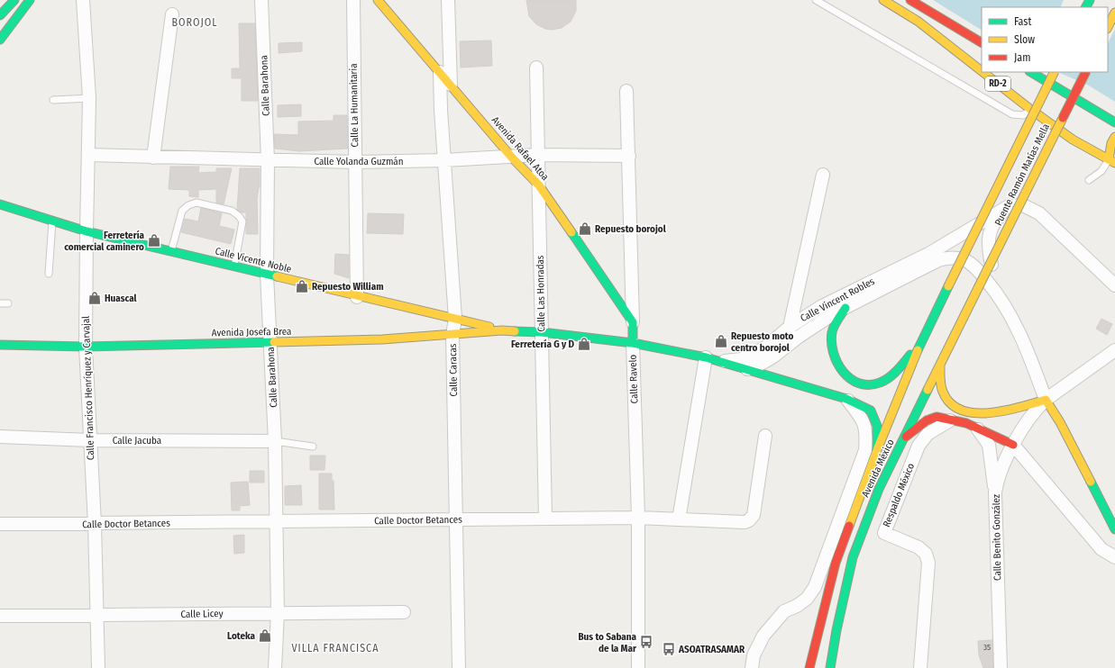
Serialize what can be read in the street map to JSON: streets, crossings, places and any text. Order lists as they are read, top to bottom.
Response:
{
  "streets": {
    "main road": [
      "RD-2",
      "Avenida Rafael Atoa",
      "Puente Ramón Matías Mella",
      "Calle Vicente Noble",
      "Calle Vincent Robles",
      "Avenida Josefa Brea",
      "Calle Ravelo",
      "Avenida México"
    ],
    "street": [
      "Calle Barahona",
      "Calle La Humanitaria",
      "Calle Yolanda Guzmán",
      "Calle Las Honradas",
      "Calle Caracas",
      "Calle Francisco Henríquez y Carvajal",
      "Calle Jacuba",
      "Respaldo México",
      "Calle Doctor Betances",
      "Calle Benito González",
      "Calle Licey"
    ]
  },
  "crossings": [
    ["Calle Barahona", "Calle Yolanda Guzmán"],
    ["Calle Barahona", "Calle Vicente Noble"],
    ["Calle Barahona", "Avenida Josefa Brea"],
    ["Calle Barahona", "Calle Jacuba"],
    ["Calle Barahona", "Calle Doctor Betances"],
    ["Calle Barahona", "Calle Licey"],
    ["Calle La Humanitaria", "Calle Yolanda Guzmán"],
    ["Calle La Humanitaria", "Calle Vicente Noble"],
    ["Avenida Rafael Atoa", "Calle Yolanda Guzmán"],
    ["Avenida Rafael Atoa", "Calle Las Honradas"],
    ["Avenida Rafael Atoa", "Calle Caracas"],
    ["Avenida Rafael Atoa", "Calle Ravelo"],
    ["Calle Yolanda Guzmán", "Calle Las Honradas"],
    ["Calle Yolanda Guzmán", "Calle Caracas"],
    ["Calle Yolanda Guzmán", "Calle Ravelo"],
    ["Calle Yolanda Guzmán", "Calle Francisco Henríquez y Carvajal"],
    ["Puente Ramón Matías Mella", "Avenida México"],
    ["Calle Vicente Noble", "Calle Vincent Robles"],
    ["Calle Vicente Noble", "Avenida Josefa Brea"],
    ["Calle Vicente Noble", "Calle Caracas"],
    ["Calle Vicente Noble", "Calle Francisco Henríquez y Carvajal"],
    ["Calle Las Honradas", "Calle Vincent Robles"],
    ["Calle Las Honradas", "Calle Doctor Betances"],
    ["Calle Vincent Robles", "Avenida Josefa Brea"],
    ["Calle Vincent Robles", "Calle Ravelo"],
    ["Calle Vincent Robles", "Avenida México"],
    ["Avenida Josefa Brea", "Calle Caracas"],
    ["Avenida Josefa Brea", "Calle Francisco Henríquez y Carvajal"],
    ["Calle Caracas", "Calle Doctor Betances"],
    ["Calle Ravelo", "Calle Doctor Betances"],
    ["Calle Francisco Henríquez y Carvajal", "Calle Jacuba"],
    ["Calle Francisco Henríquez y Carvajal", "Calle Doctor Betances"],
    ["Calle Francisco Henríquez y Carvajal", "Calle Licey"]
  ],
  "districts": ["BOROJOL", "VILLA FRANCISCA"],
  "places": {
    "shop": [
      "Repuesto borojol",
      "Ferretería comercial caminero",
      "Repuesto William",
      "Huascal",
      "Repuesto moto centro borojol",
      "Ferretería G y D",
      "Loteka"
    ],
    "bus stop": ["Bus to Sabana de la Mar", "ASOATRASAMAR"]
  },
  "house_numbers": ["35"],
  "legend": ["Fast", "Slow", "Jam"]
}
